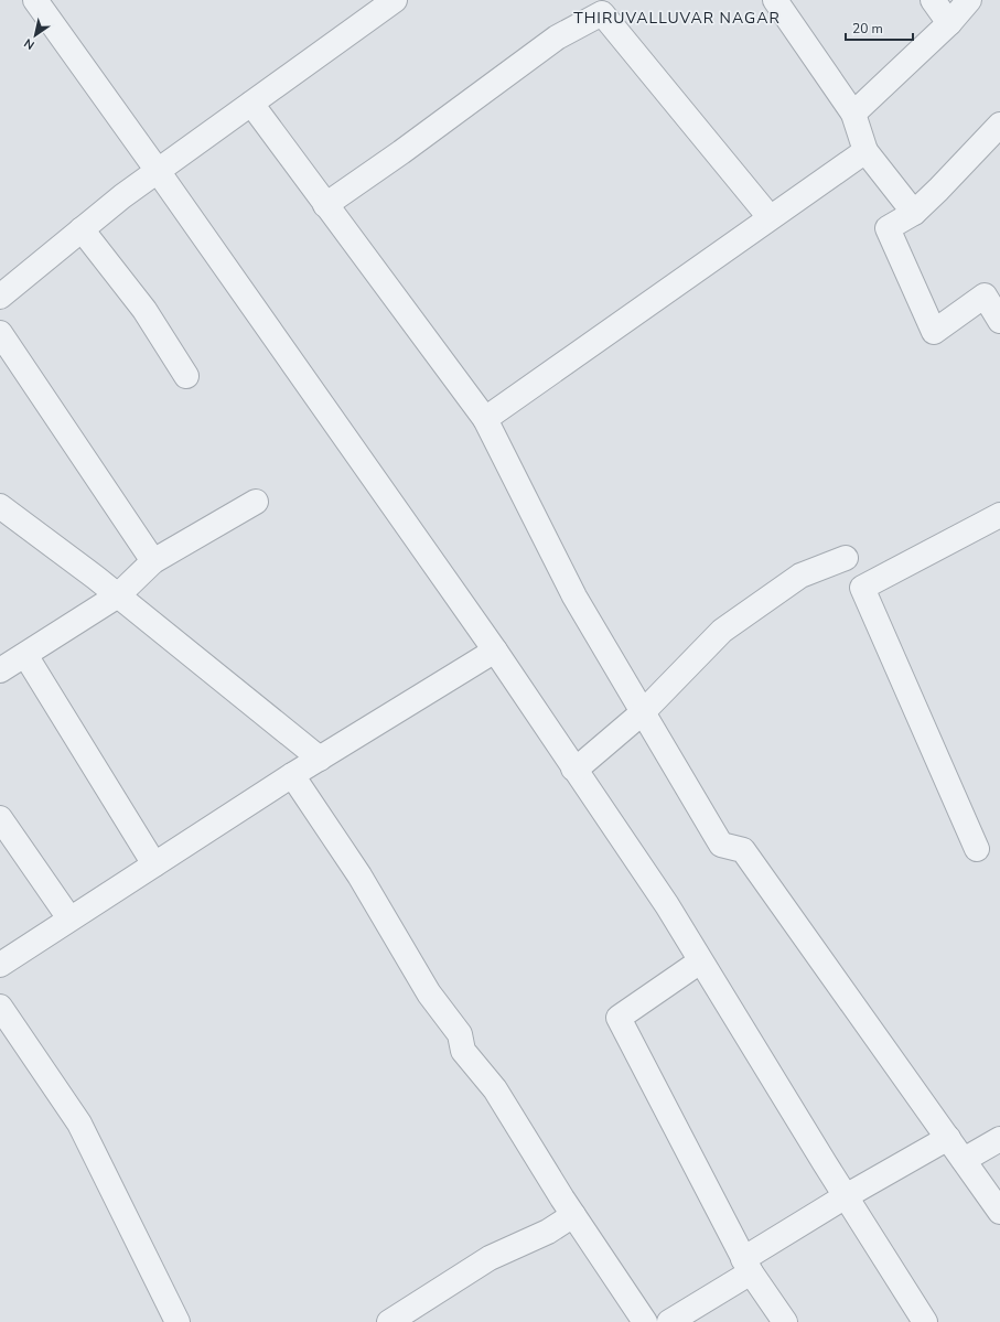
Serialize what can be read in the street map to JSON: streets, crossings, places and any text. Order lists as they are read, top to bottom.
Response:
{
  "districts": ["THIRUVALLUVAR NAGAR"],
  "scale_bar": "20 m",
  "north": "bottom left"
}
